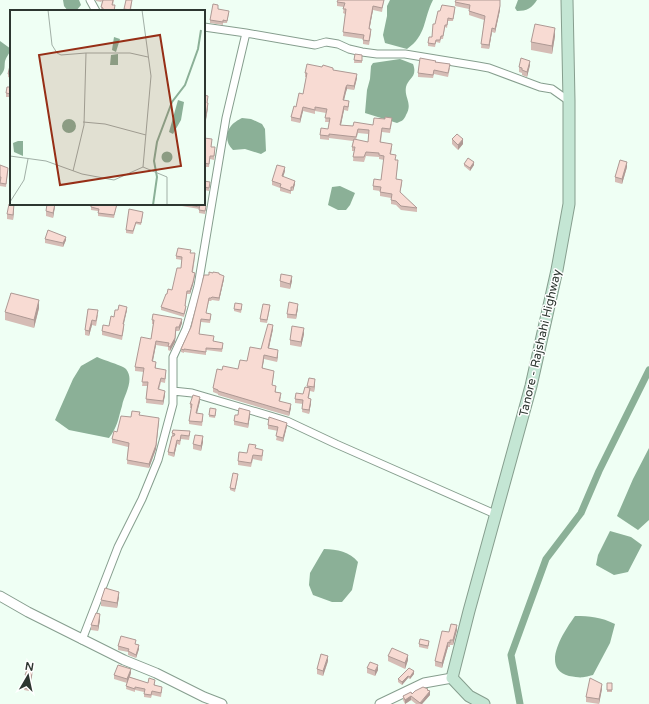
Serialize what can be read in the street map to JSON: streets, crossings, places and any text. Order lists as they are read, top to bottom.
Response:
{
  "streets": {
    "main road": ["Tanore - Rajshahi Highway"]
  },
  "north": "top"
}
